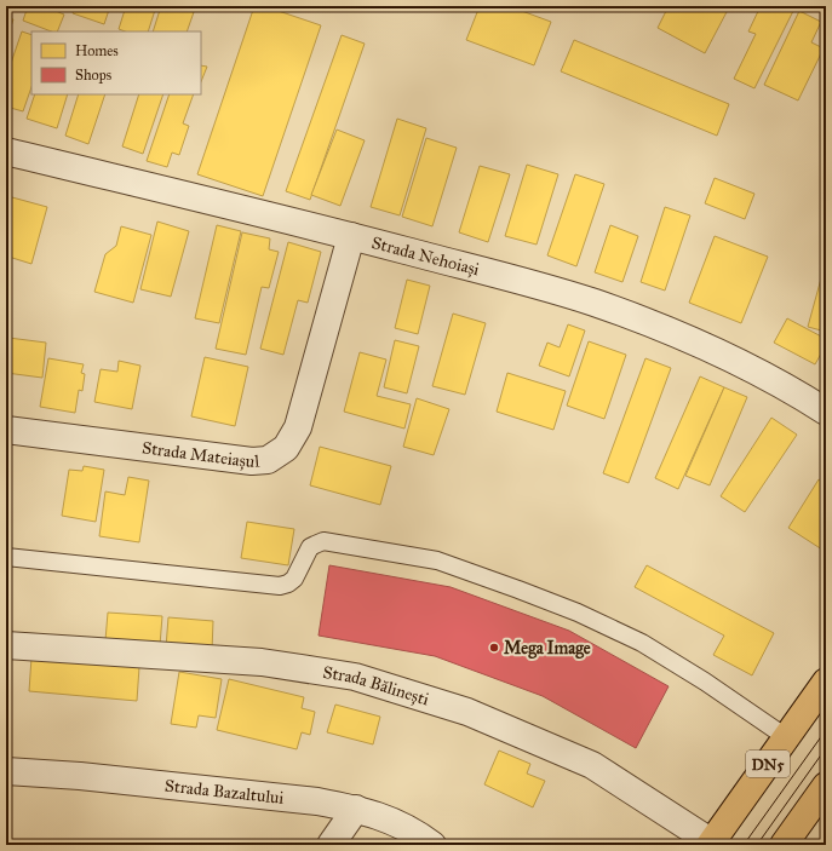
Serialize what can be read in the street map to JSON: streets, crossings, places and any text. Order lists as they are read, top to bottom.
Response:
{
  "streets": {
    "main road": ["DN5"],
    "street": [
      "Strada Nehoiași",
      "Strada Mateiașul",
      "Strada Bălinești",
      "Strada Bazaltului"
    ]
  },
  "crossings": [
    ["Strada Nehoiași", "Strada Mateiașul"],
    ["Strada Bălinești", "DN5"]
  ],
  "places": ["Mega Image"],
  "legend": ["Homes", "Shops"]
}
